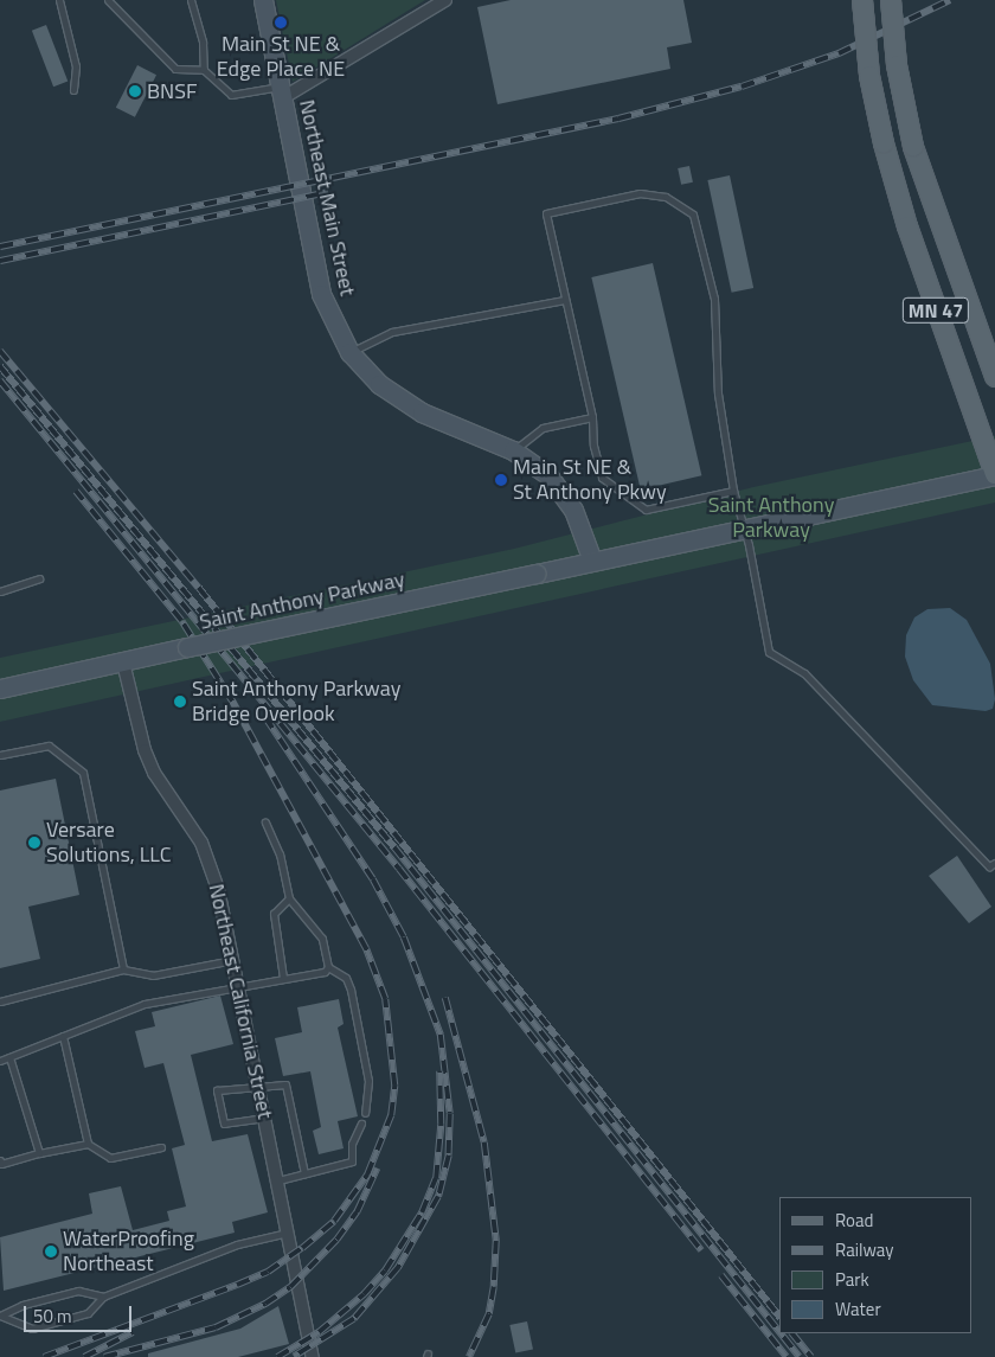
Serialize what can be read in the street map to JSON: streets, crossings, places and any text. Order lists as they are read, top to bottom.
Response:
{
  "streets": {
    "main road": ["MN 47"],
    "street": ["Northeast Main Street", "Saint Anthony Parkway", "Northeast California Street"]
  },
  "crossings": [
    ["Northeast Main Street", "Saint Anthony Parkway"],
    ["MN 47", "Saint Anthony Parkway"],
    ["Saint Anthony Parkway", "Northeast California Street"]
  ],
  "parks": ["Saint Anthony Parkway"],
  "places": [
    "Main St NE & Edge Place NE",
    "BNSF",
    "Main St NE & St Anthony Pkwy",
    "Saint Anthony Parkway Bridge Overlook",
    "Versare Solutions, LLC",
    "WaterProofing Northeast"
  ],
  "legend": [
    "Road",
    "Railway",
    "Park",
    "Water"
  ],
  "scale_bar": "50 m"
}
